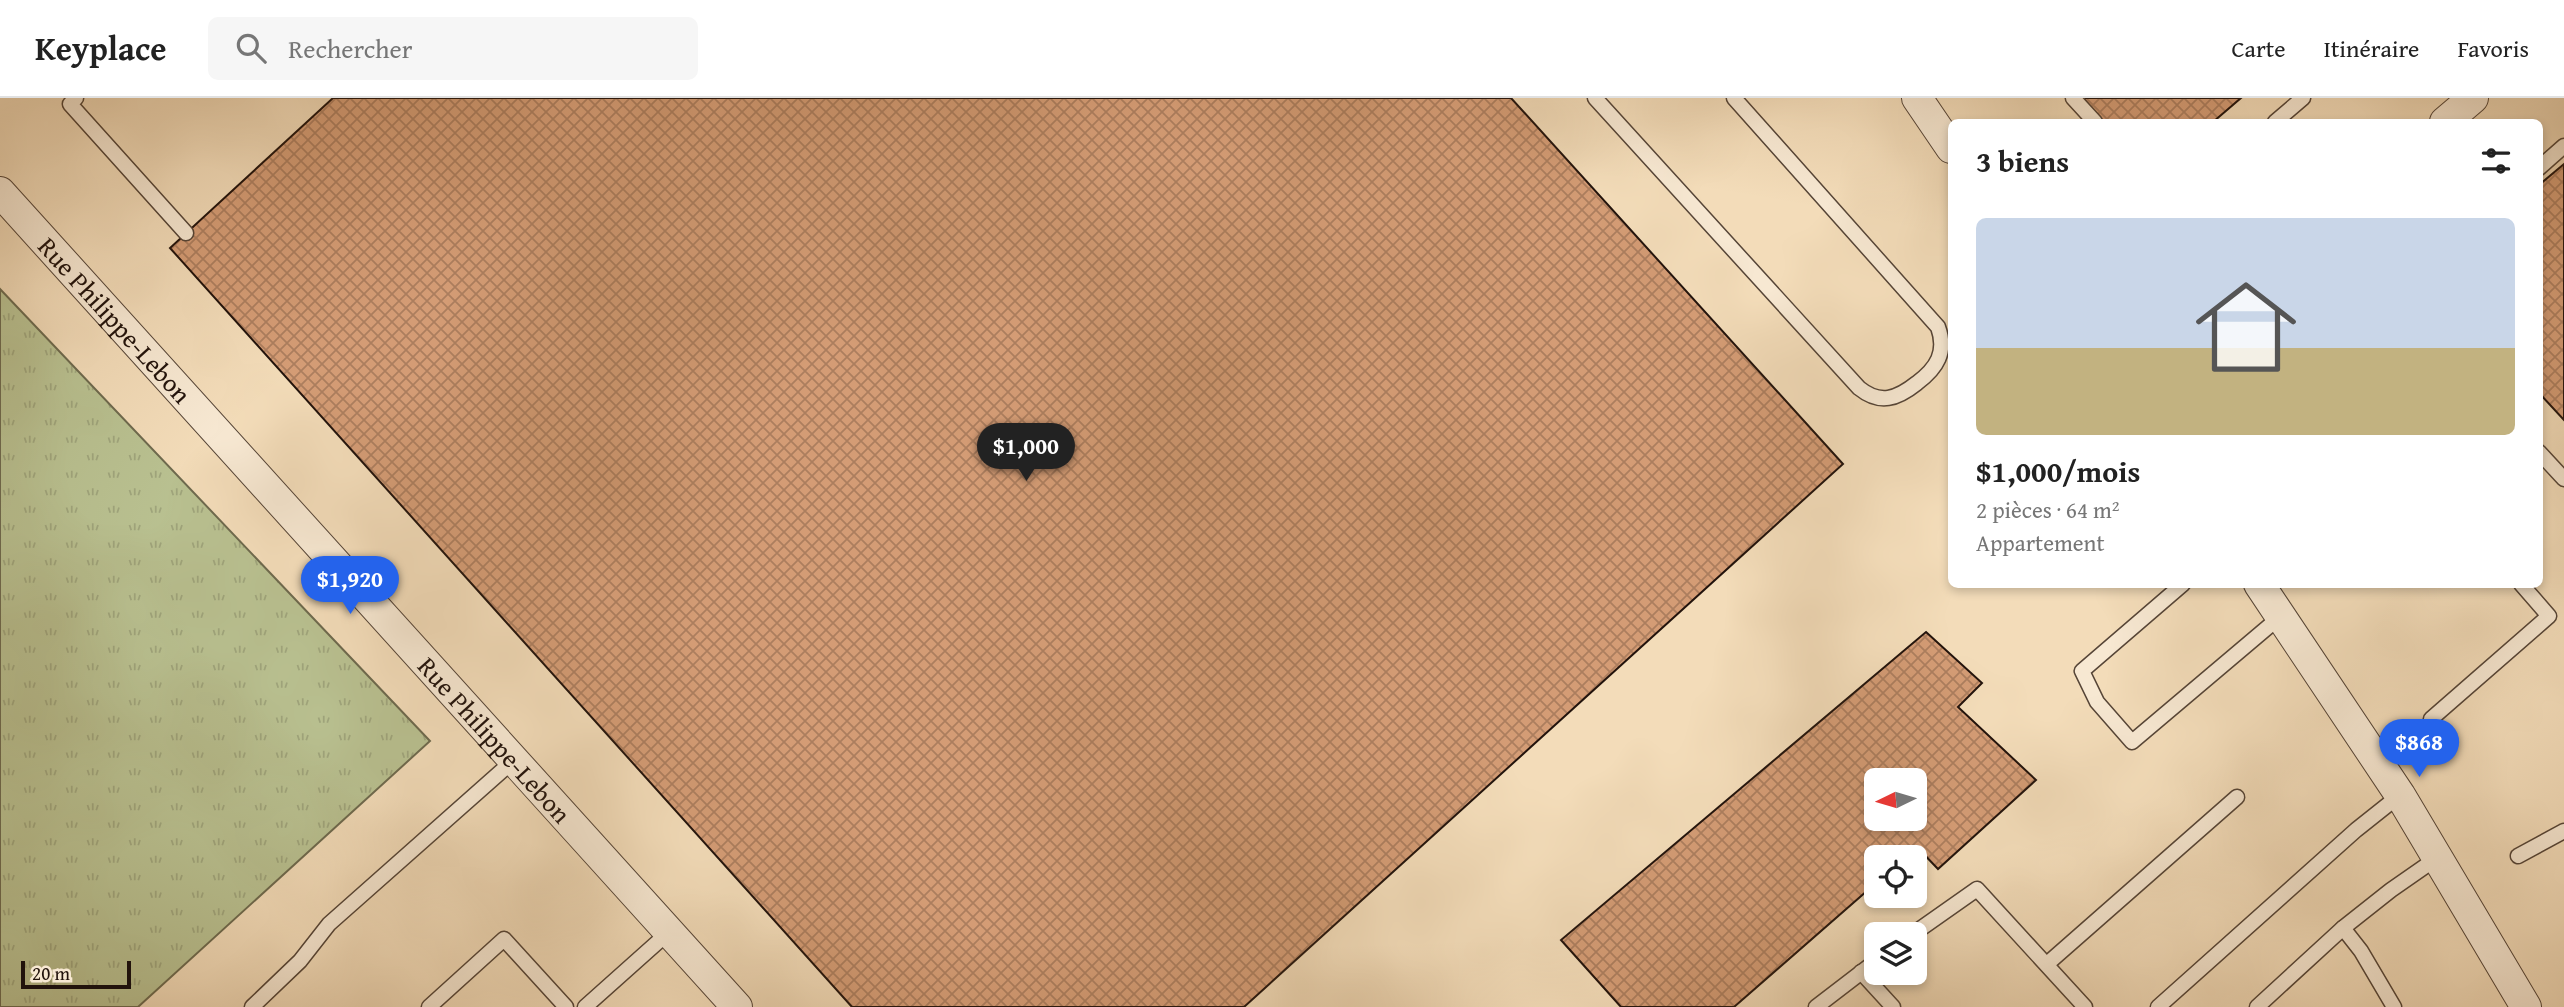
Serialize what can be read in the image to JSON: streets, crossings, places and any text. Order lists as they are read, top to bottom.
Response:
{
  "streets": {
    "street": ["Rue Philippe-Lebon"]
  },
  "scale_bar": "20 m",
  "north": "left",
  "page": {
    "header": "Keyplace",
    "search": "Rechercher",
    "nav": ["Carte", "Itinéraire", "Favoris"],
    "heading": "3 biens",
    "list": [
      {
        "name": "$1,000/mois",
        "note": "2 pièces · 64 m² · Appartement"
      }
    ],
    "price": ["$1,000", "$1,920", "$868"],
    "scale": "20 m"
  }
}
